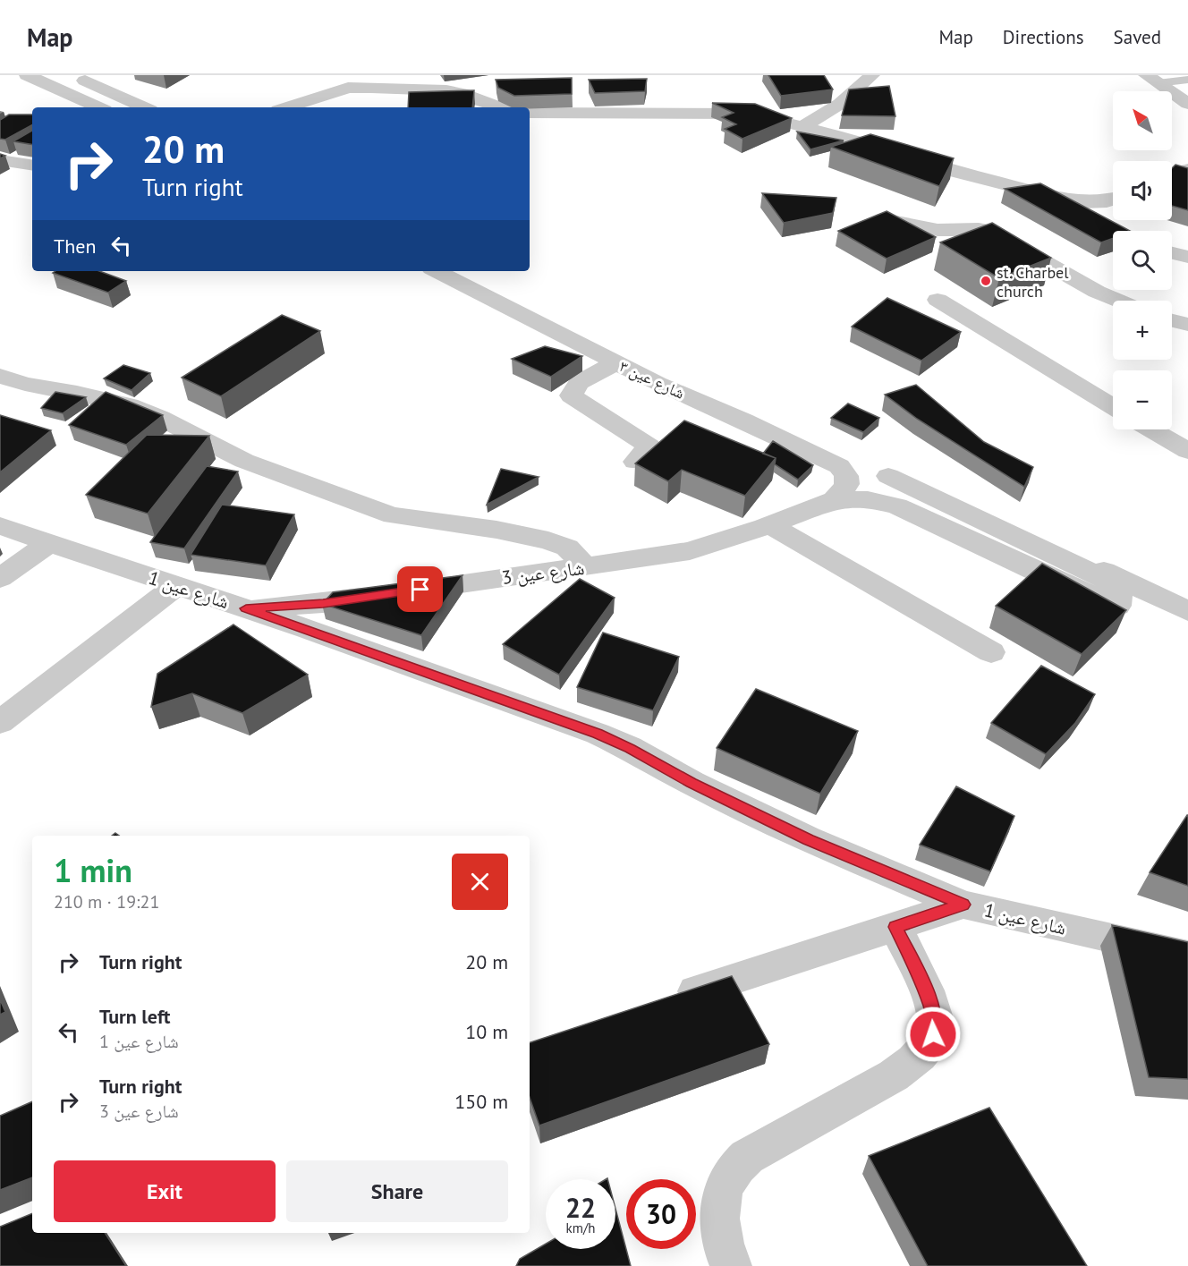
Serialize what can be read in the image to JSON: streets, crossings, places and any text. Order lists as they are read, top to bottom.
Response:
{
  "streets": {
    "street": ["شارع عين ٣", "شارع عين 3", "شارع عين 1"]
  },
  "crossings": [
    ["شارع عين ٣", "شارع عين 3"],
    ["شارع عين 3", "شارع عين 1"]
  ],
  "places": ["st. Charbel church"],
  "north": "top left",
  "page": {
    "header": "Map",
    "nav": ["Map", "Directions", "Saved"],
    "map_buttons": ["+", "−"],
    "turn": ["20 m", "Turn right"],
    "then": "Then",
    "heading": ["1 min", "210 m · 19:21"],
    "list": [
      {
        "name": "Turn right",
        "value": "20 m"
      },
      {
        "name": "Turn left",
        "note": "شارع عين 1",
        "value": "10 m"
      },
      {
        "name": "Turn right",
        "note": "شارع عين 3",
        "value": "150 m"
      }
    ],
    "buttons": ["Exit", "Share"],
    "speed": "22 km/h",
    "limit": "30"
  }
}
